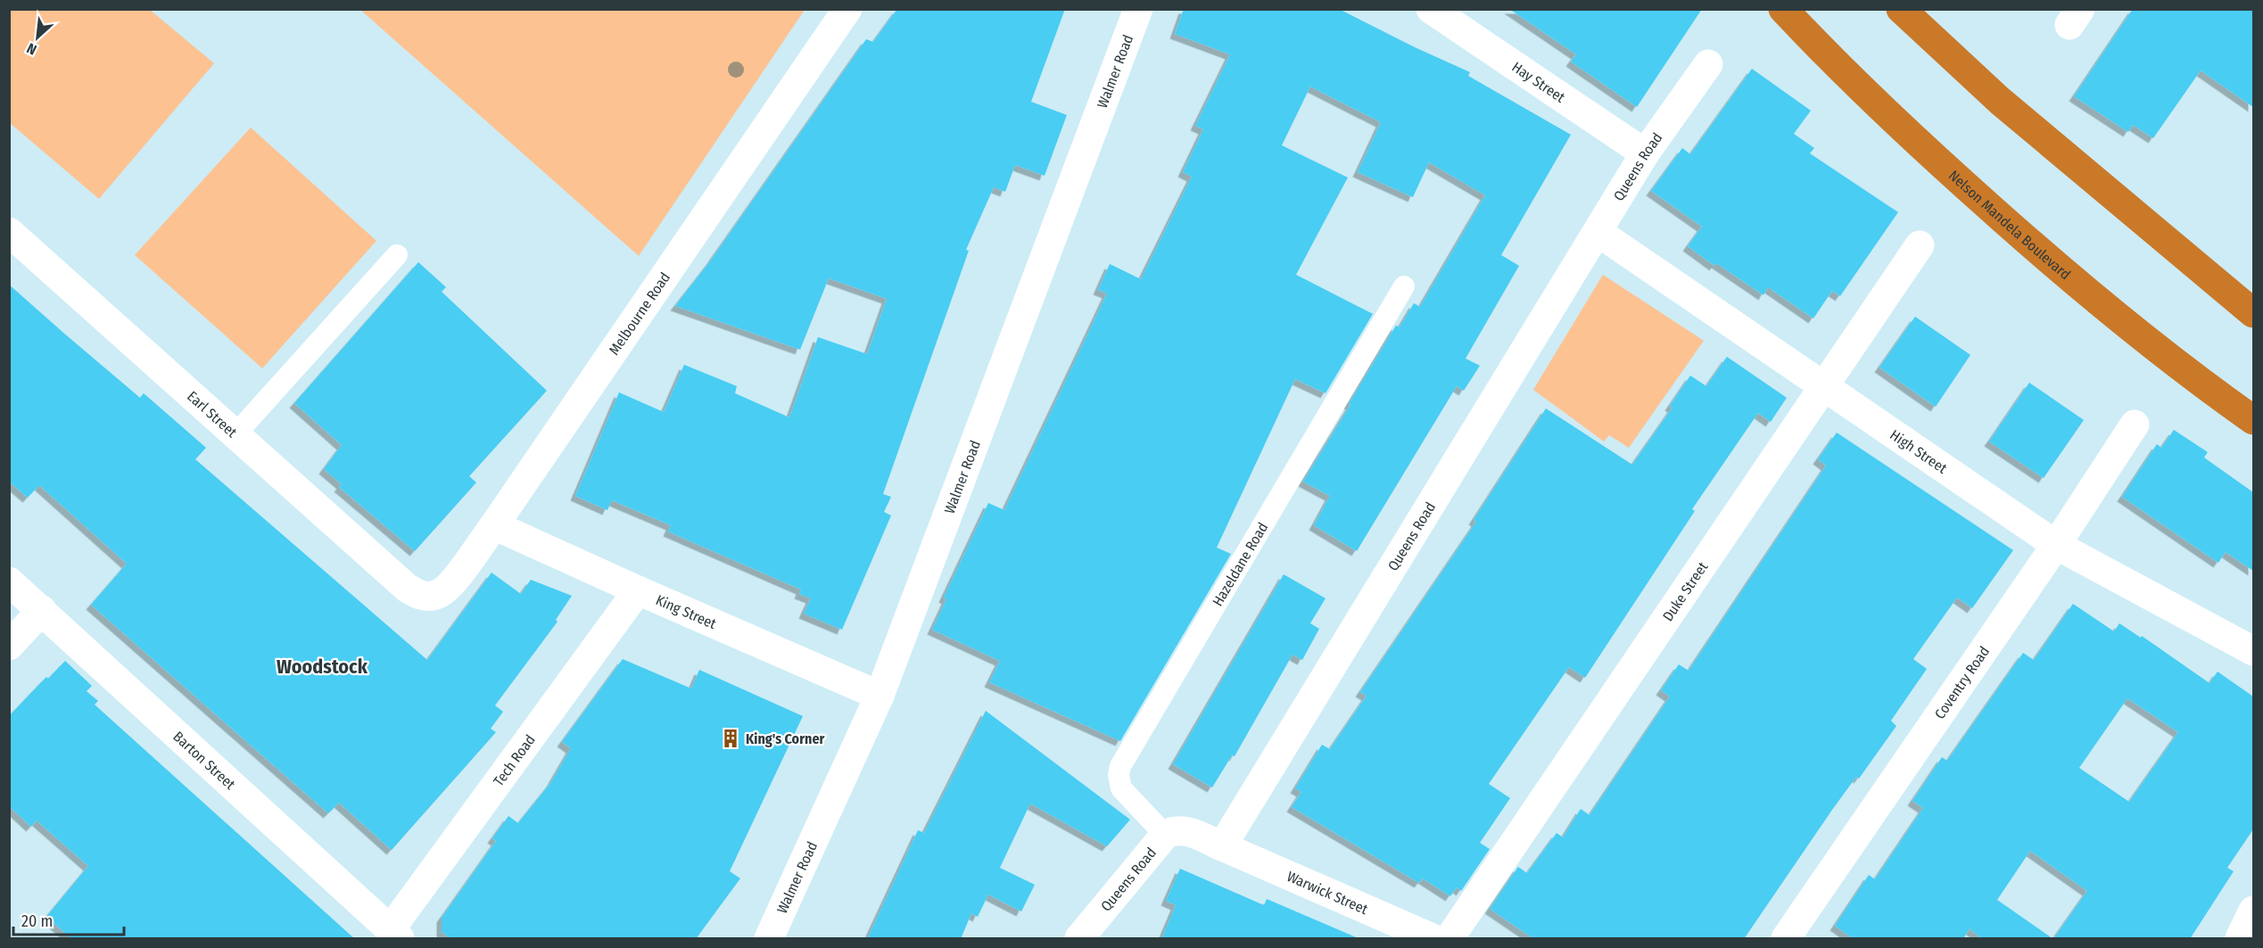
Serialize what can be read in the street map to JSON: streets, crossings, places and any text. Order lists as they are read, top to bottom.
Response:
{
  "streets": {
    "highway": ["Nelson Mandela Boulevard"],
    "street": [
      "Walmer Road",
      "Hay Street",
      "Queens Road",
      "Melbourne Road",
      "Earl Street",
      "High Street",
      "Duke Street",
      "King Street",
      "Coventry Road",
      "Barton Street",
      "Tech Road",
      "Warwick Street"
    ],
    "lane": ["Hazeldane Road"]
  },
  "crossings": [
    ["Walmer Road", "King Street"],
    ["Hay Street", "Queens Road"],
    ["Queens Road", "High Street"],
    ["Queens Road", "Hazeldane Road"],
    ["Queens Road", "Warwick Street"],
    ["Melbourne Road", "Earl Street"],
    ["Melbourne Road", "King Street"],
    ["High Street", "Duke Street"],
    ["High Street", "Coventry Road"],
    ["King Street", "Tech Road"],
    ["Barton Street", "Tech Road"]
  ],
  "districts": ["Woodstock"],
  "places": {
    "building": ["King's Corner"]
  },
  "scale_bar": "20 m",
  "north": "bottom left"
}
